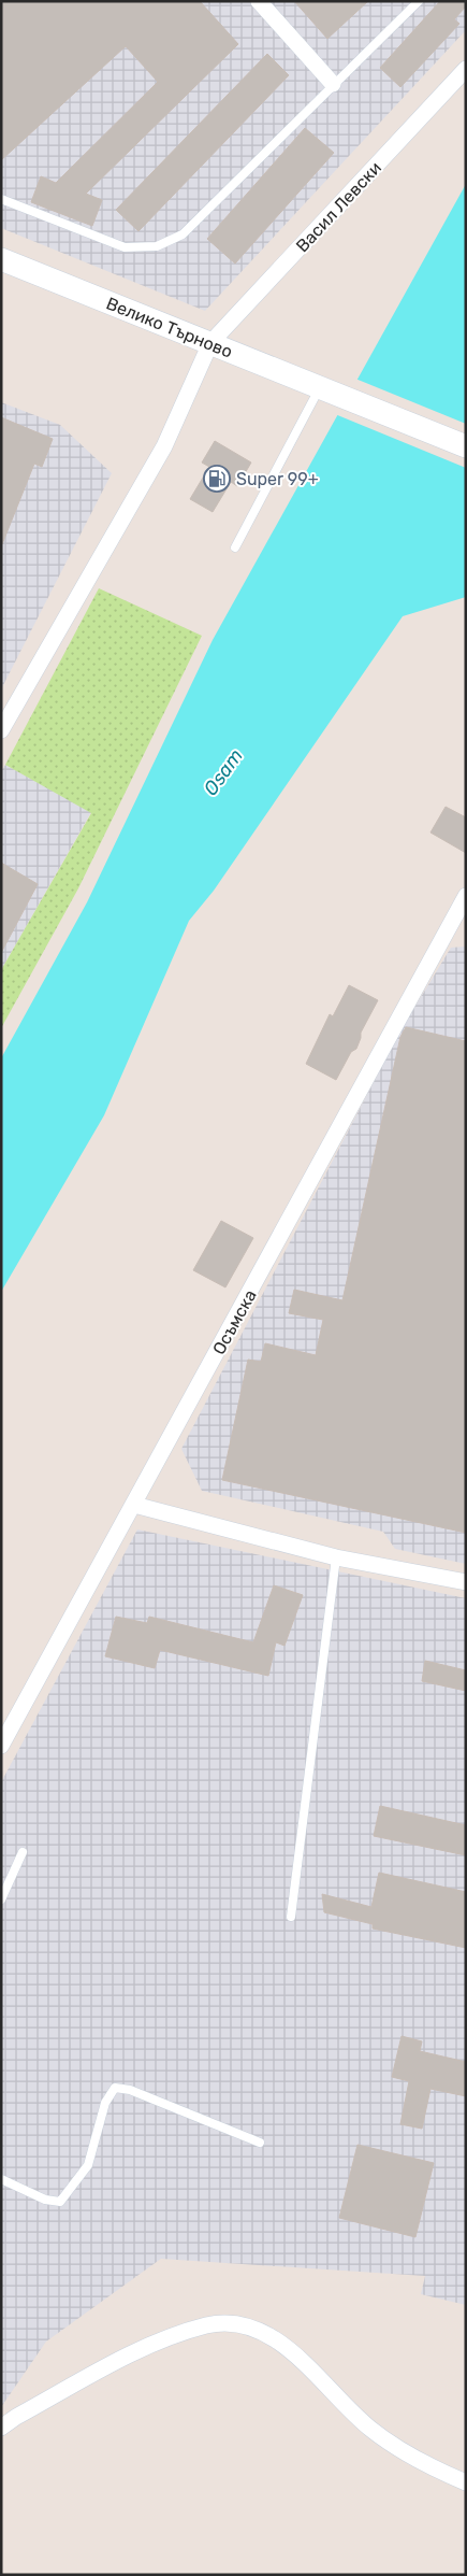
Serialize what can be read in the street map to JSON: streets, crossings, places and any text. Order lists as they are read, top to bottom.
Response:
{
  "streets": {
    "street": ["Васил Левски", "Велико Търново", "Осъмска"]
  },
  "crossings": [
    ["Васил Левски", "Велико Търново"]
  ],
  "water": ["Osam"],
  "places": {
    "fuel station": ["Super 99+"]
  }
}
